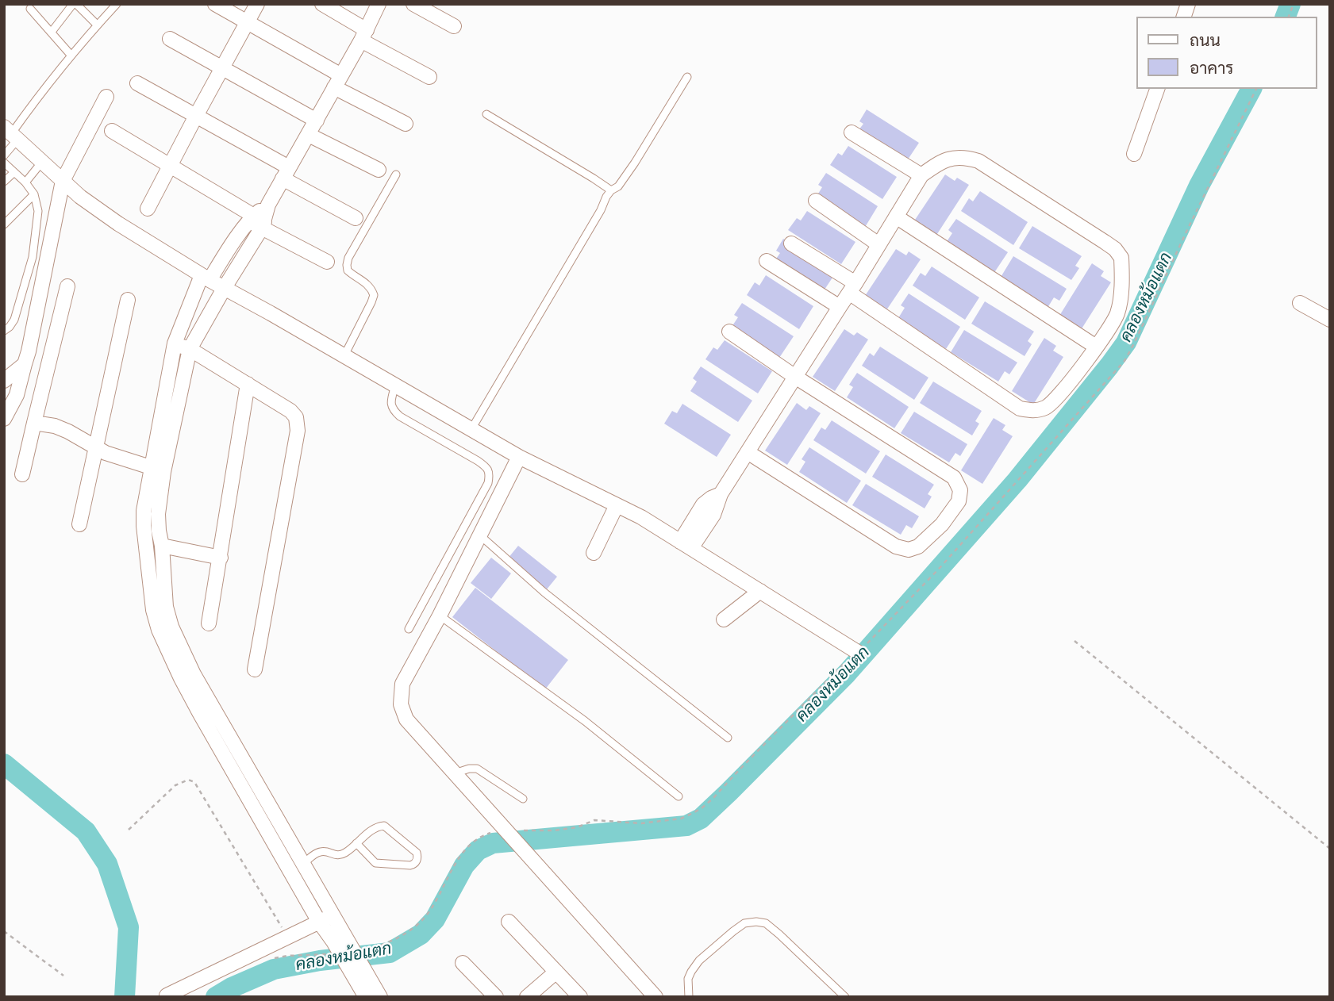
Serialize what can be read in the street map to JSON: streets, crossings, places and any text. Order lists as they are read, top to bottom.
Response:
{
  "water": ["คลองหม้อแตก"],
  "legend": ["ถนน", "อาคาร"]
}
